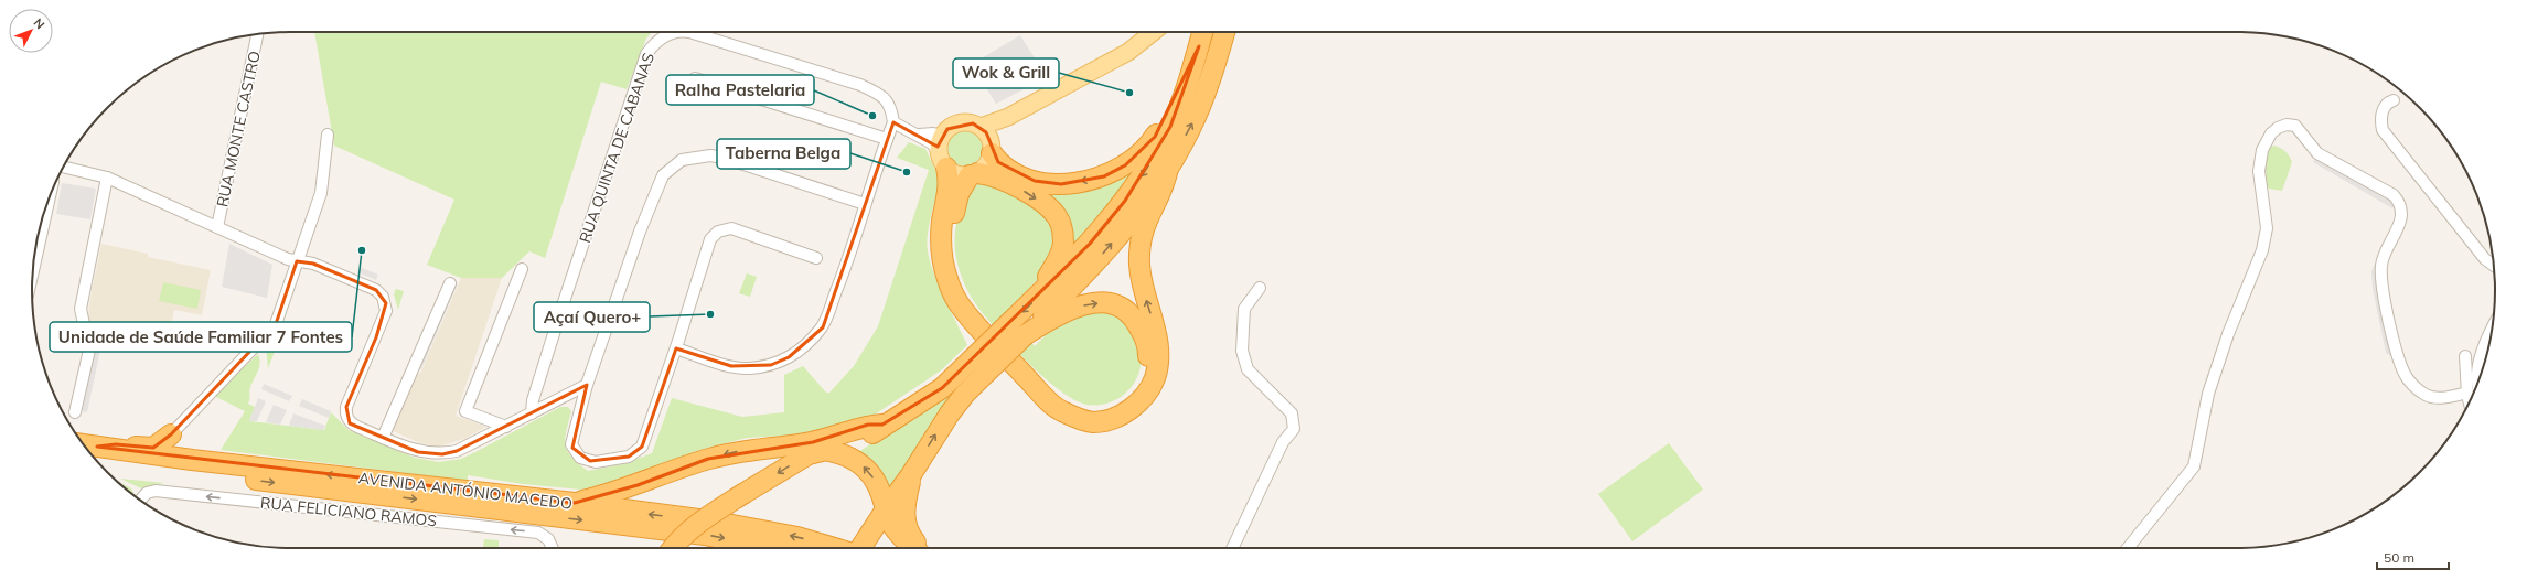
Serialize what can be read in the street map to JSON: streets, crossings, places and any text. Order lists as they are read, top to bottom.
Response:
{
  "streets": {
    "highway": ["AVENIDA ANTÓNIO MACEDO"],
    "street": ["RUA MONTE CASTRO", "RUA QUINTA DE CABANAS", "RUA FELICIANO RAMOS"]
  },
  "one_way": ["RUA FELICIANO RAMOS"],
  "places": [
    "Wok & Grill",
    "Ralha Pastelaria",
    "Taberna Belga",
    "Unidade de Saúde Familiar 7 Fontes",
    "Açaí Quero+"
  ],
  "scale_bar": "50 m",
  "north": "top right"
}
